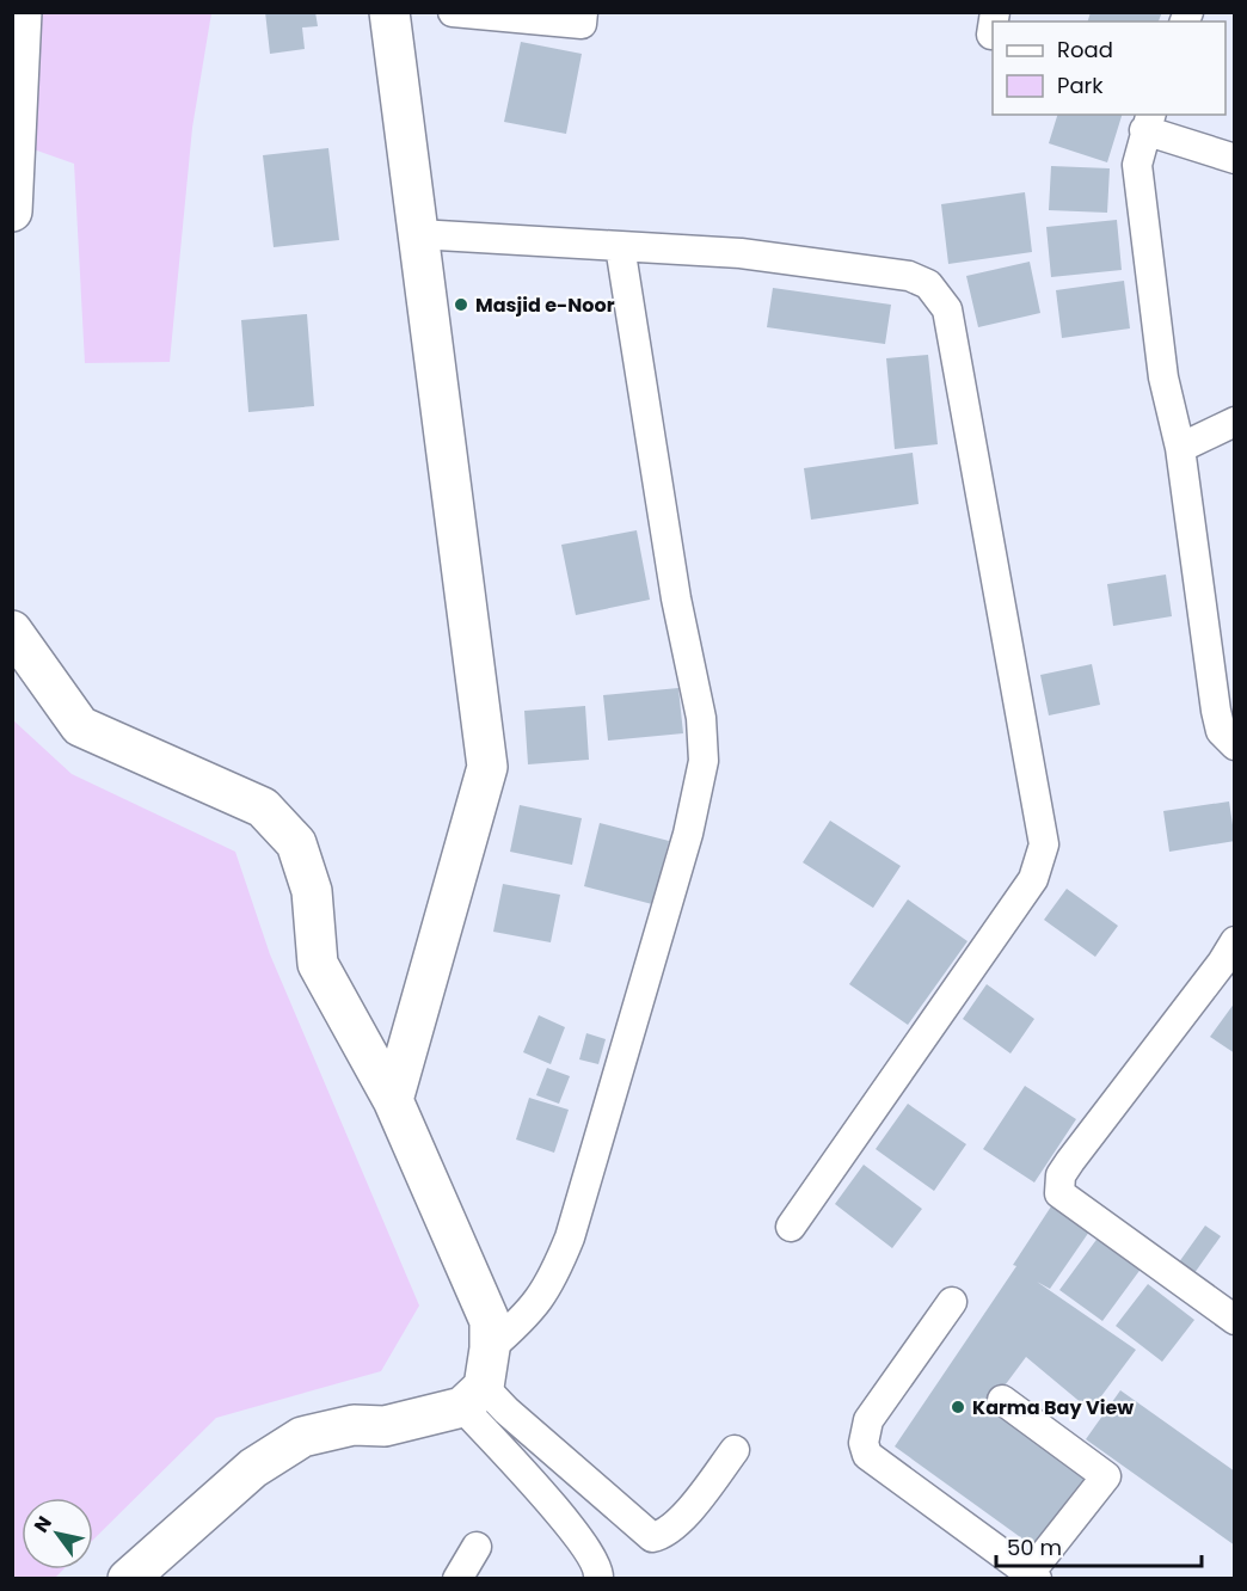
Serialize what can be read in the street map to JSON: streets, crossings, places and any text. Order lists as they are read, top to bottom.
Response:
{
  "places": ["Masjid e-Noor", "Karma Bay View"],
  "legend": ["Road", "Park"],
  "scale_bar": "50 m",
  "north": "top left"
}
